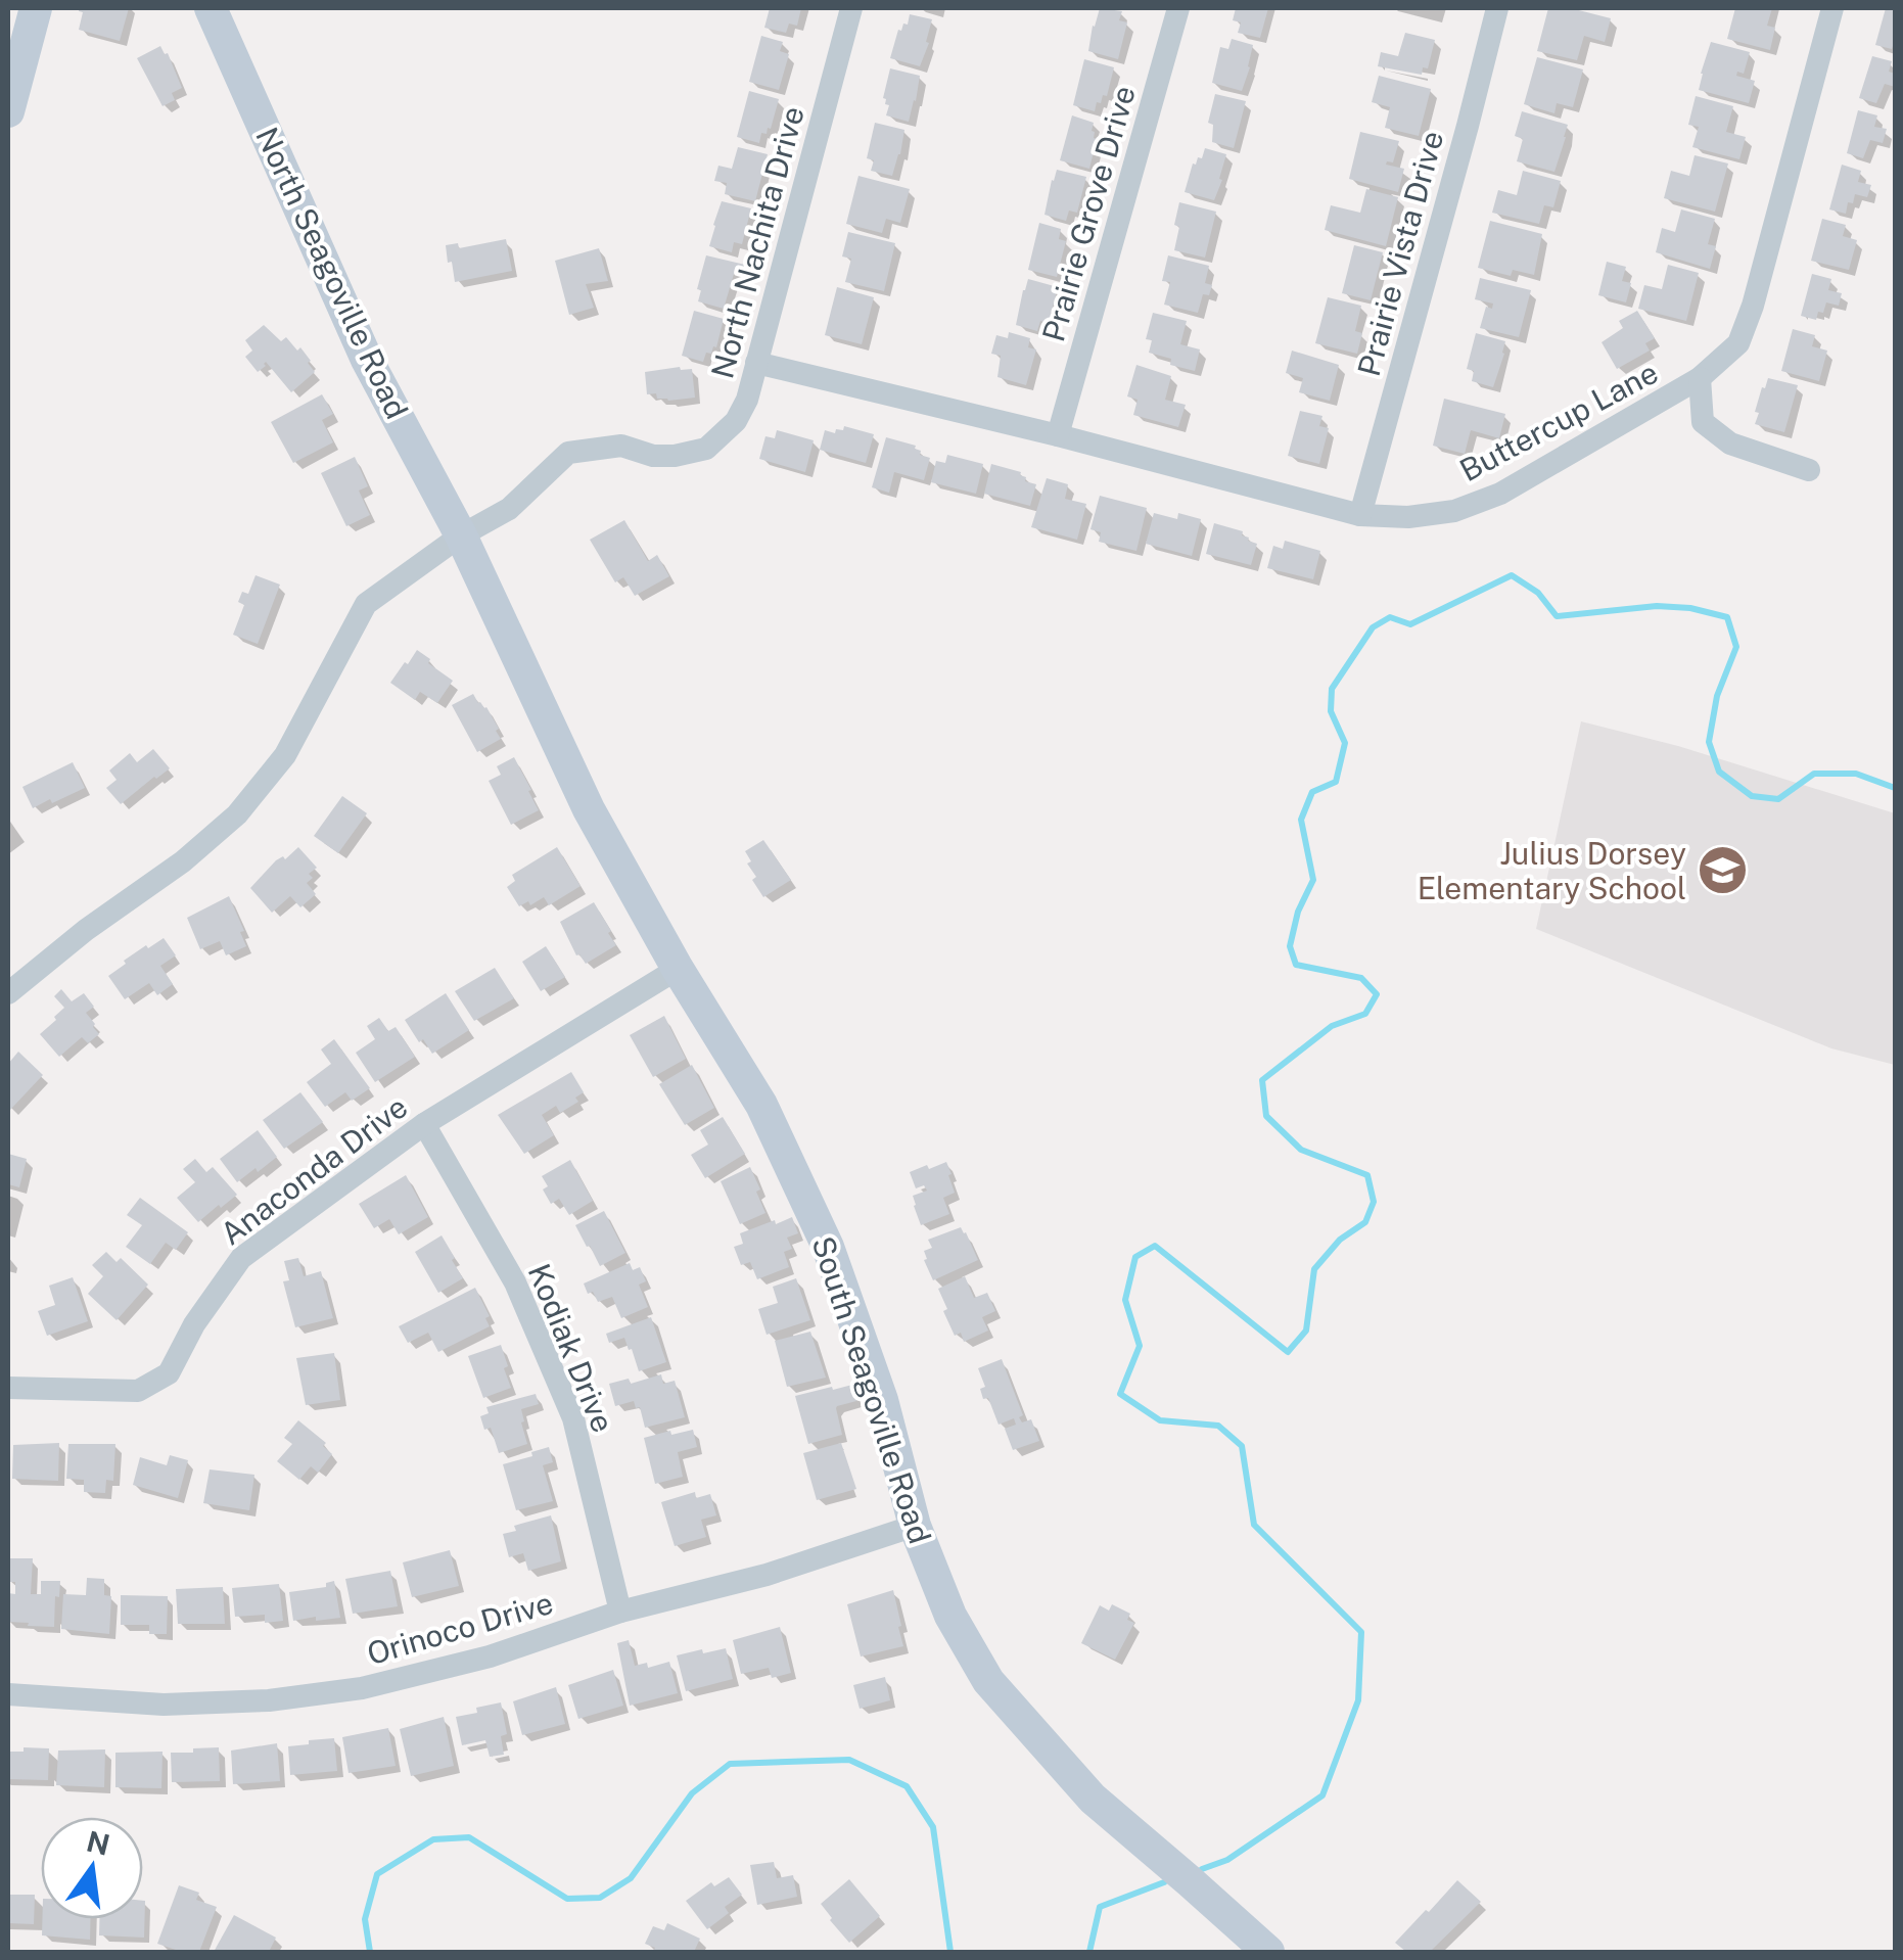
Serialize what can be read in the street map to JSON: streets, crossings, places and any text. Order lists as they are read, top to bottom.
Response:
{
  "streets": {
    "street": [
      "Prairie Grove Drive",
      "North Nachita Drive",
      "Prairie Vista Drive",
      "North Seagoville Road",
      "Buttercup Lane",
      "Anaconda Drive",
      "Kodiak Drive",
      "South Seagoville Road",
      "Orinoco Drive"
    ]
  },
  "crossings": [
    ["Prairie Grove Drive", "Buttercup Lane"],
    ["North Nachita Drive", "North Seagoville Road"],
    ["North Nachita Drive", "Buttercup Lane"],
    ["North Nachita Drive", "South Seagoville Road"],
    ["Prairie Vista Drive", "Buttercup Lane"],
    ["North Seagoville Road", "South Seagoville Road"],
    ["Anaconda Drive", "Kodiak Drive"],
    ["Anaconda Drive", "South Seagoville Road"],
    ["Kodiak Drive", "Orinoco Drive"],
    ["South Seagoville Road", "Orinoco Drive"]
  ],
  "places": {
    "school or university": ["Julius Dorsey Elementary School"]
  },
  "north": "top"
}
